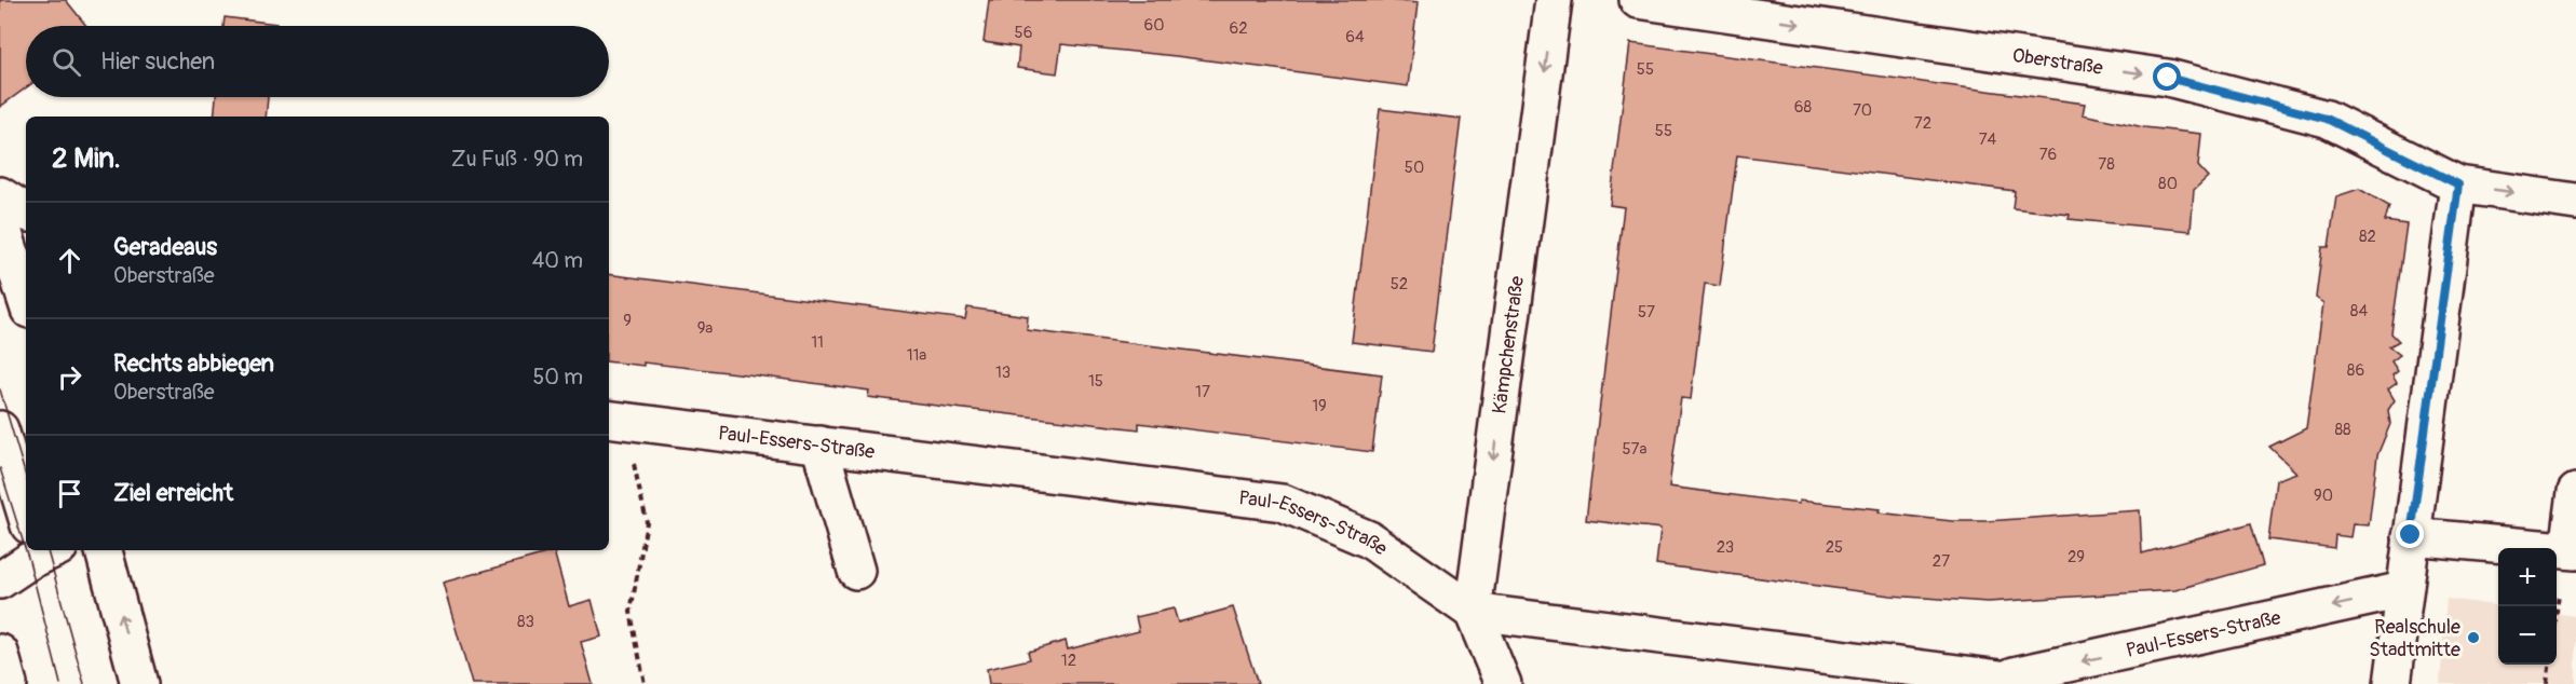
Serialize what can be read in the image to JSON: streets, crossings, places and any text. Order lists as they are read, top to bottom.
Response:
{
  "streets": {
    "street": ["Oberstraße", "Kämpchenstraße", "Paul-Essers-Straße"]
  },
  "crossings": [
    ["Kämpchenstraße", "Paul-Essers-Straße"]
  ],
  "one_way": ["Oberstraße", "Kämpchenstraße"],
  "places": ["Realschule Stadtmitte"],
  "house_numbers": [
    "60",
    "62",
    "56",
    "64",
    "55",
    "68",
    "70",
    "72",
    "55",
    "74",
    "76",
    "78",
    "50",
    "80",
    "82",
    "52",
    "84",
    "57",
    "9",
    "9a",
    "11",
    "11a",
    "86",
    "13",
    "15",
    "17",
    "19",
    "88",
    "57a",
    "90",
    "23",
    "25",
    "29",
    "27",
    "83",
    "12"
  ],
  "page": {
    "search": "Hier suchen",
    "heading": ["2 Min.", "Zu Fuß · 90 m"],
    "list": [
      ["Geradeaus", "Oberstraße", "40 m"],
      ["Rechts abbiegen", "Oberstraße", "50 m"],
      "Ziel erreicht"
    ],
    "map_buttons": ["+", "−"]
  }
}
